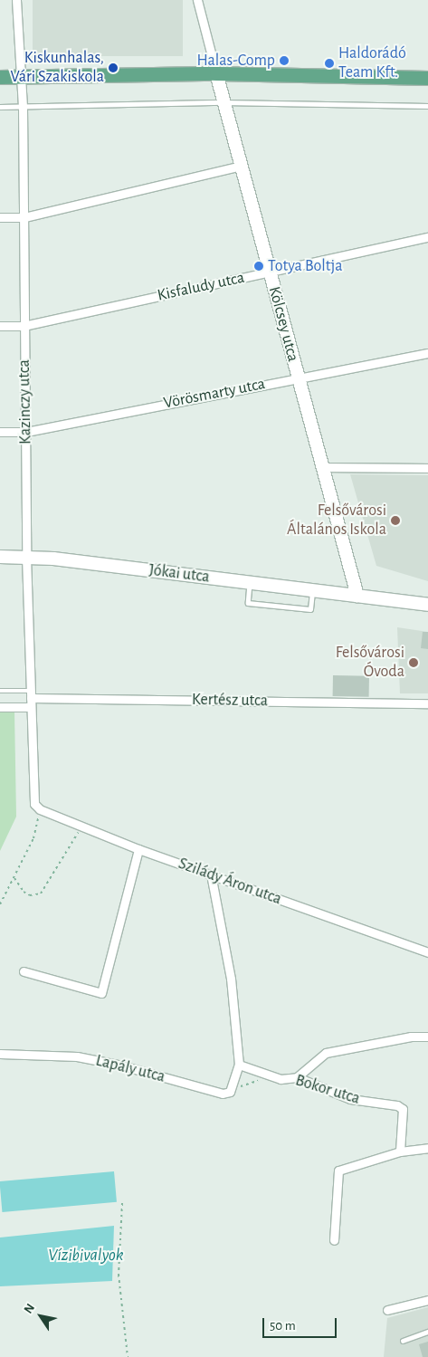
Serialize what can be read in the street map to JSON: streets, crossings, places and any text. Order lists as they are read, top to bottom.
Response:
{
  "streets": {
    "street": [
      "Kisfaludy utca",
      "Kölcsey utca",
      "Vörösmarty utca",
      "Kazinczy utca",
      "Jókai utca",
      "Kertész utca",
      "Szilády Áron utca",
      "Lapály utca",
      "Bokor utca"
    ]
  },
  "crossings": [
    ["Kisfaludy utca", "Kölcsey utca"],
    ["Kisfaludy utca", "Kazinczy utca"],
    ["Kölcsey utca", "Vörösmarty utca"],
    ["Kölcsey utca", "Jókai utca"],
    ["Vörösmarty utca", "Kazinczy utca"],
    ["Kazinczy utca", "Jókai utca"],
    ["Kazinczy utca", "Kertész utca"],
    ["Kazinczy utca", "Szilády Áron utca"]
  ],
  "water": ["Vízibivalyok"],
  "places": [
    "Halas-Comp",
    "Haldorádó Team Kft.",
    "Kiskunhalas, Vári Szakiskola",
    "Totya Boltja",
    "Felsővárosi Általános Iskola",
    "Felsővárosi Óvoda"
  ],
  "scale_bar": "50 m",
  "north": "top left"
}
